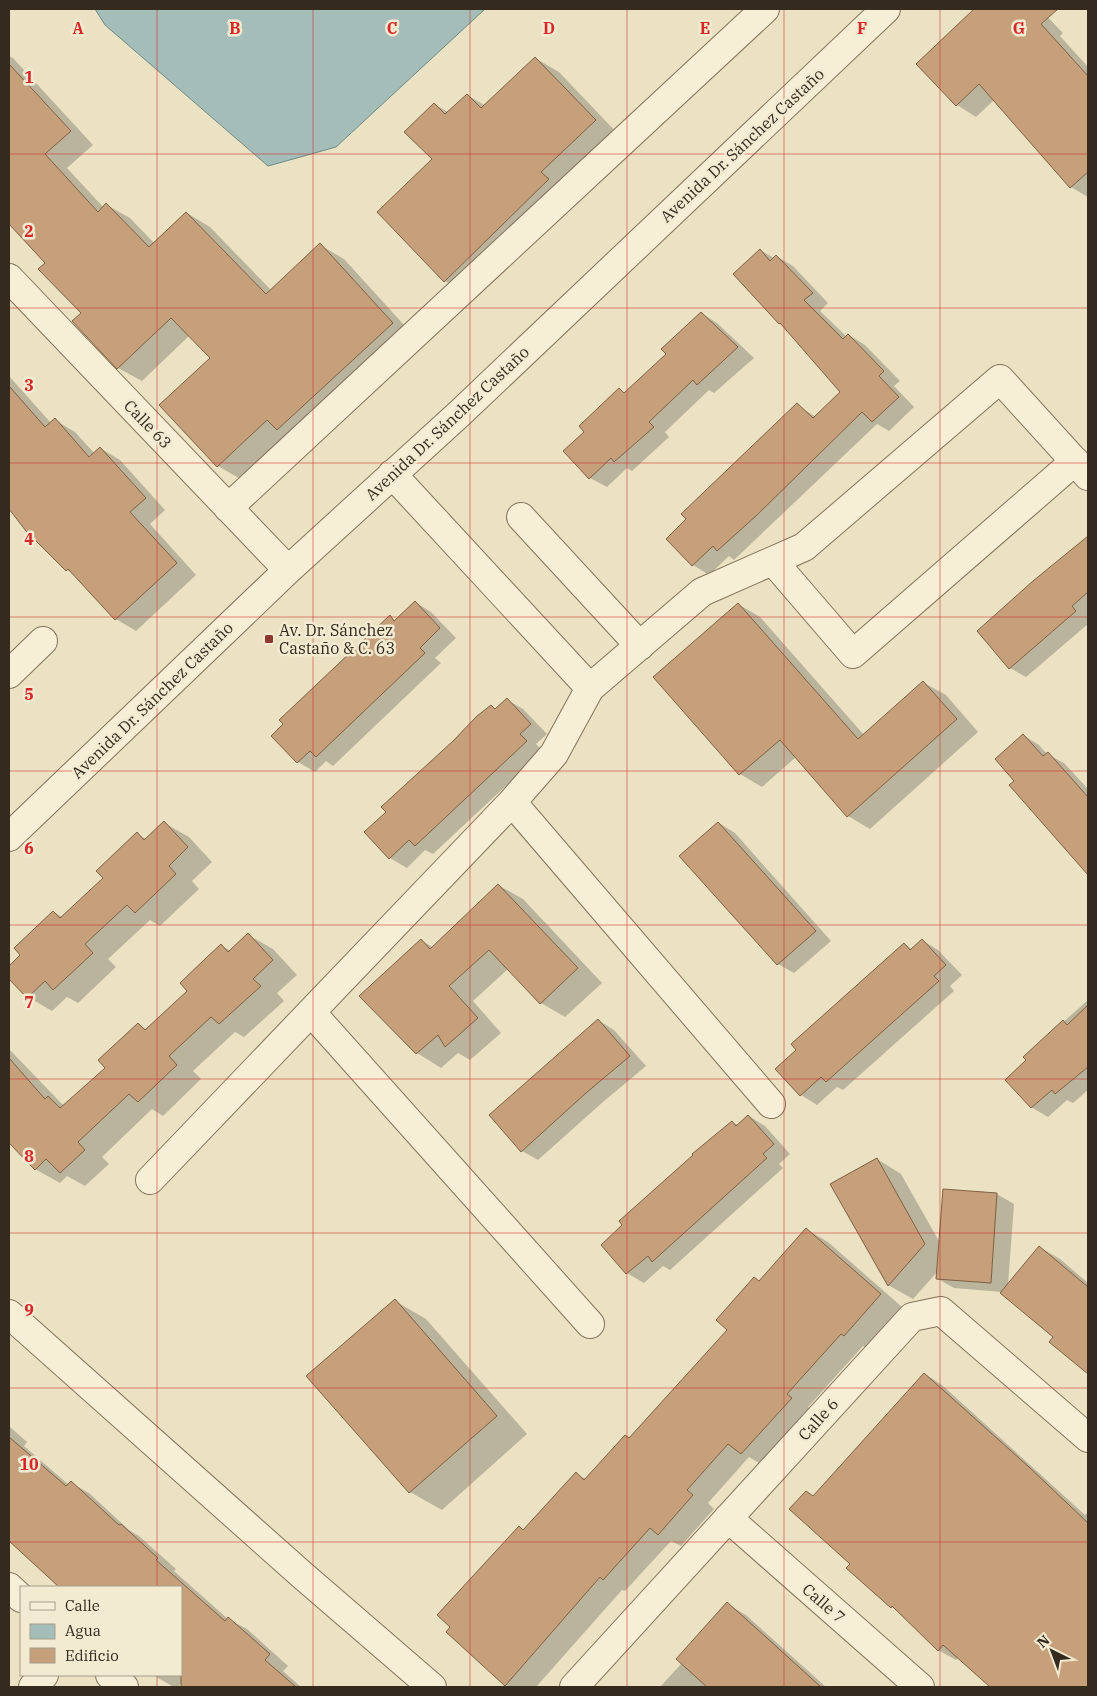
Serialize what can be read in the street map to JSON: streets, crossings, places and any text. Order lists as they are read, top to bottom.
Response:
{
  "streets": {
    "street": [
      "Avenida Dr. Sánchez Castaño",
      "Calle 63",
      "Calle 6",
      "Calle 7"
    ]
  },
  "crossings": [
    ["Avenida Dr. Sánchez Castaño", "Calle 63"],
    ["Calle 6", "Calle 7"]
  ],
  "places": {
    "transit": ["Av. Dr. Sánchez Castaño & C. 63"]
  },
  "legend": ["Calle", "Agua", "Edificio"],
  "north": "top left",
  "grid": {
    "columns": [
      "A",
      "B",
      "C",
      "D",
      "E",
      "F",
      "G"
    ],
    "rows": [
      "1",
      "2",
      "3",
      "4",
      "5",
      "6",
      "7",
      "8",
      "9",
      "10"
    ]
  }
}
